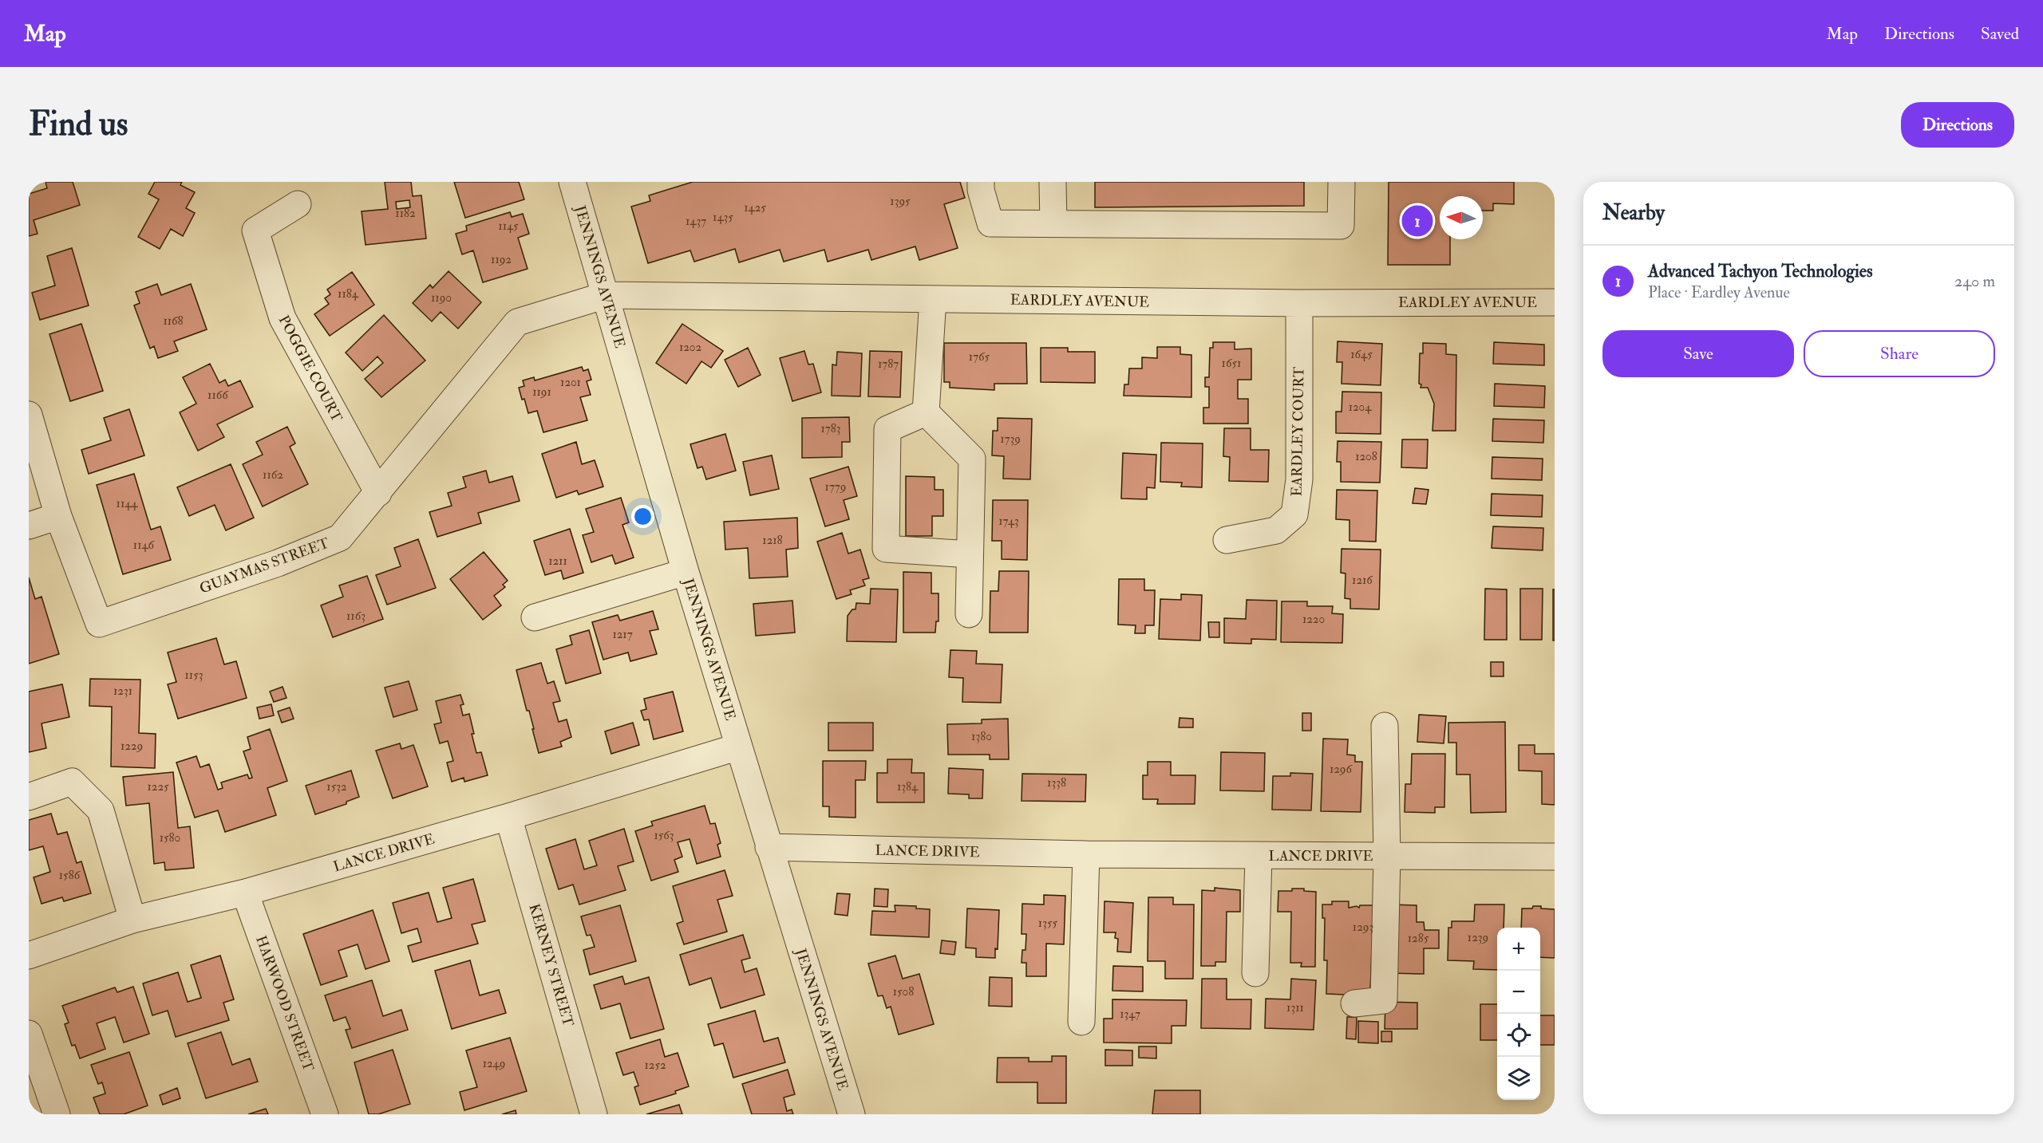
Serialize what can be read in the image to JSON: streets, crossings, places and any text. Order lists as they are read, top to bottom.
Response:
{
  "streets": {
    "street": [
      "JENNINGS AVENUE",
      "EARDLEY AVENUE",
      "POGGIE COURT",
      "EARDLEY COURT",
      "GUAYMAS STREET",
      "LANCE DRIVE",
      "KERNEY STREET",
      "HARWOOD STREET"
    ]
  },
  "crossings": [
    ["JENNINGS AVENUE", "EARDLEY AVENUE"],
    ["JENNINGS AVENUE", "GUAYMAS STREET"],
    ["JENNINGS AVENUE", "LANCE DRIVE"],
    ["EARDLEY AVENUE", "EARDLEY COURT"],
    ["EARDLEY AVENUE", "GUAYMAS STREET"],
    ["POGGIE COURT", "GUAYMAS STREET"],
    ["LANCE DRIVE", "KERNEY STREET"],
    ["LANCE DRIVE", "HARWOOD STREET"]
  ],
  "house_numbers": [
    "1395",
    "1425",
    "1182",
    "1435",
    "1437",
    "1145",
    "1192",
    "1184",
    "1190",
    "1168",
    "1202",
    "1645",
    "1765",
    "1651",
    "1787",
    "1201",
    "1191",
    "1166",
    "1204",
    "1783",
    "1739",
    "1208",
    "1162",
    "1779",
    "1144",
    "1743",
    "1218",
    "1146",
    "1211",
    "1216",
    "1163",
    "1220",
    "1217",
    "1153",
    "1231",
    "1380",
    "1229",
    "1296",
    "1338",
    "1225",
    "1532",
    "1384",
    "1563",
    "1580",
    "1586",
    "1355",
    "1293",
    "1239",
    "1285",
    "1508",
    "1311",
    "1347",
    "1249",
    "1252"
  ],
  "north": "left",
  "page": {
    "header": "Map",
    "nav": ["Map", "Directions", "Saved"],
    "buttons": [
      "Directions",
      ["Save", "Share"]
    ],
    "title": "Find us",
    "heading": "Nearby",
    "pins": "1",
    "list": [
      {
        "mark": "1",
        "name": "Advanced Tachyon Technologies",
        "note": "Place · Eardley Avenue",
        "value": "240 m"
      }
    ],
    "map_buttons": ["+", "−"]
  }
}
